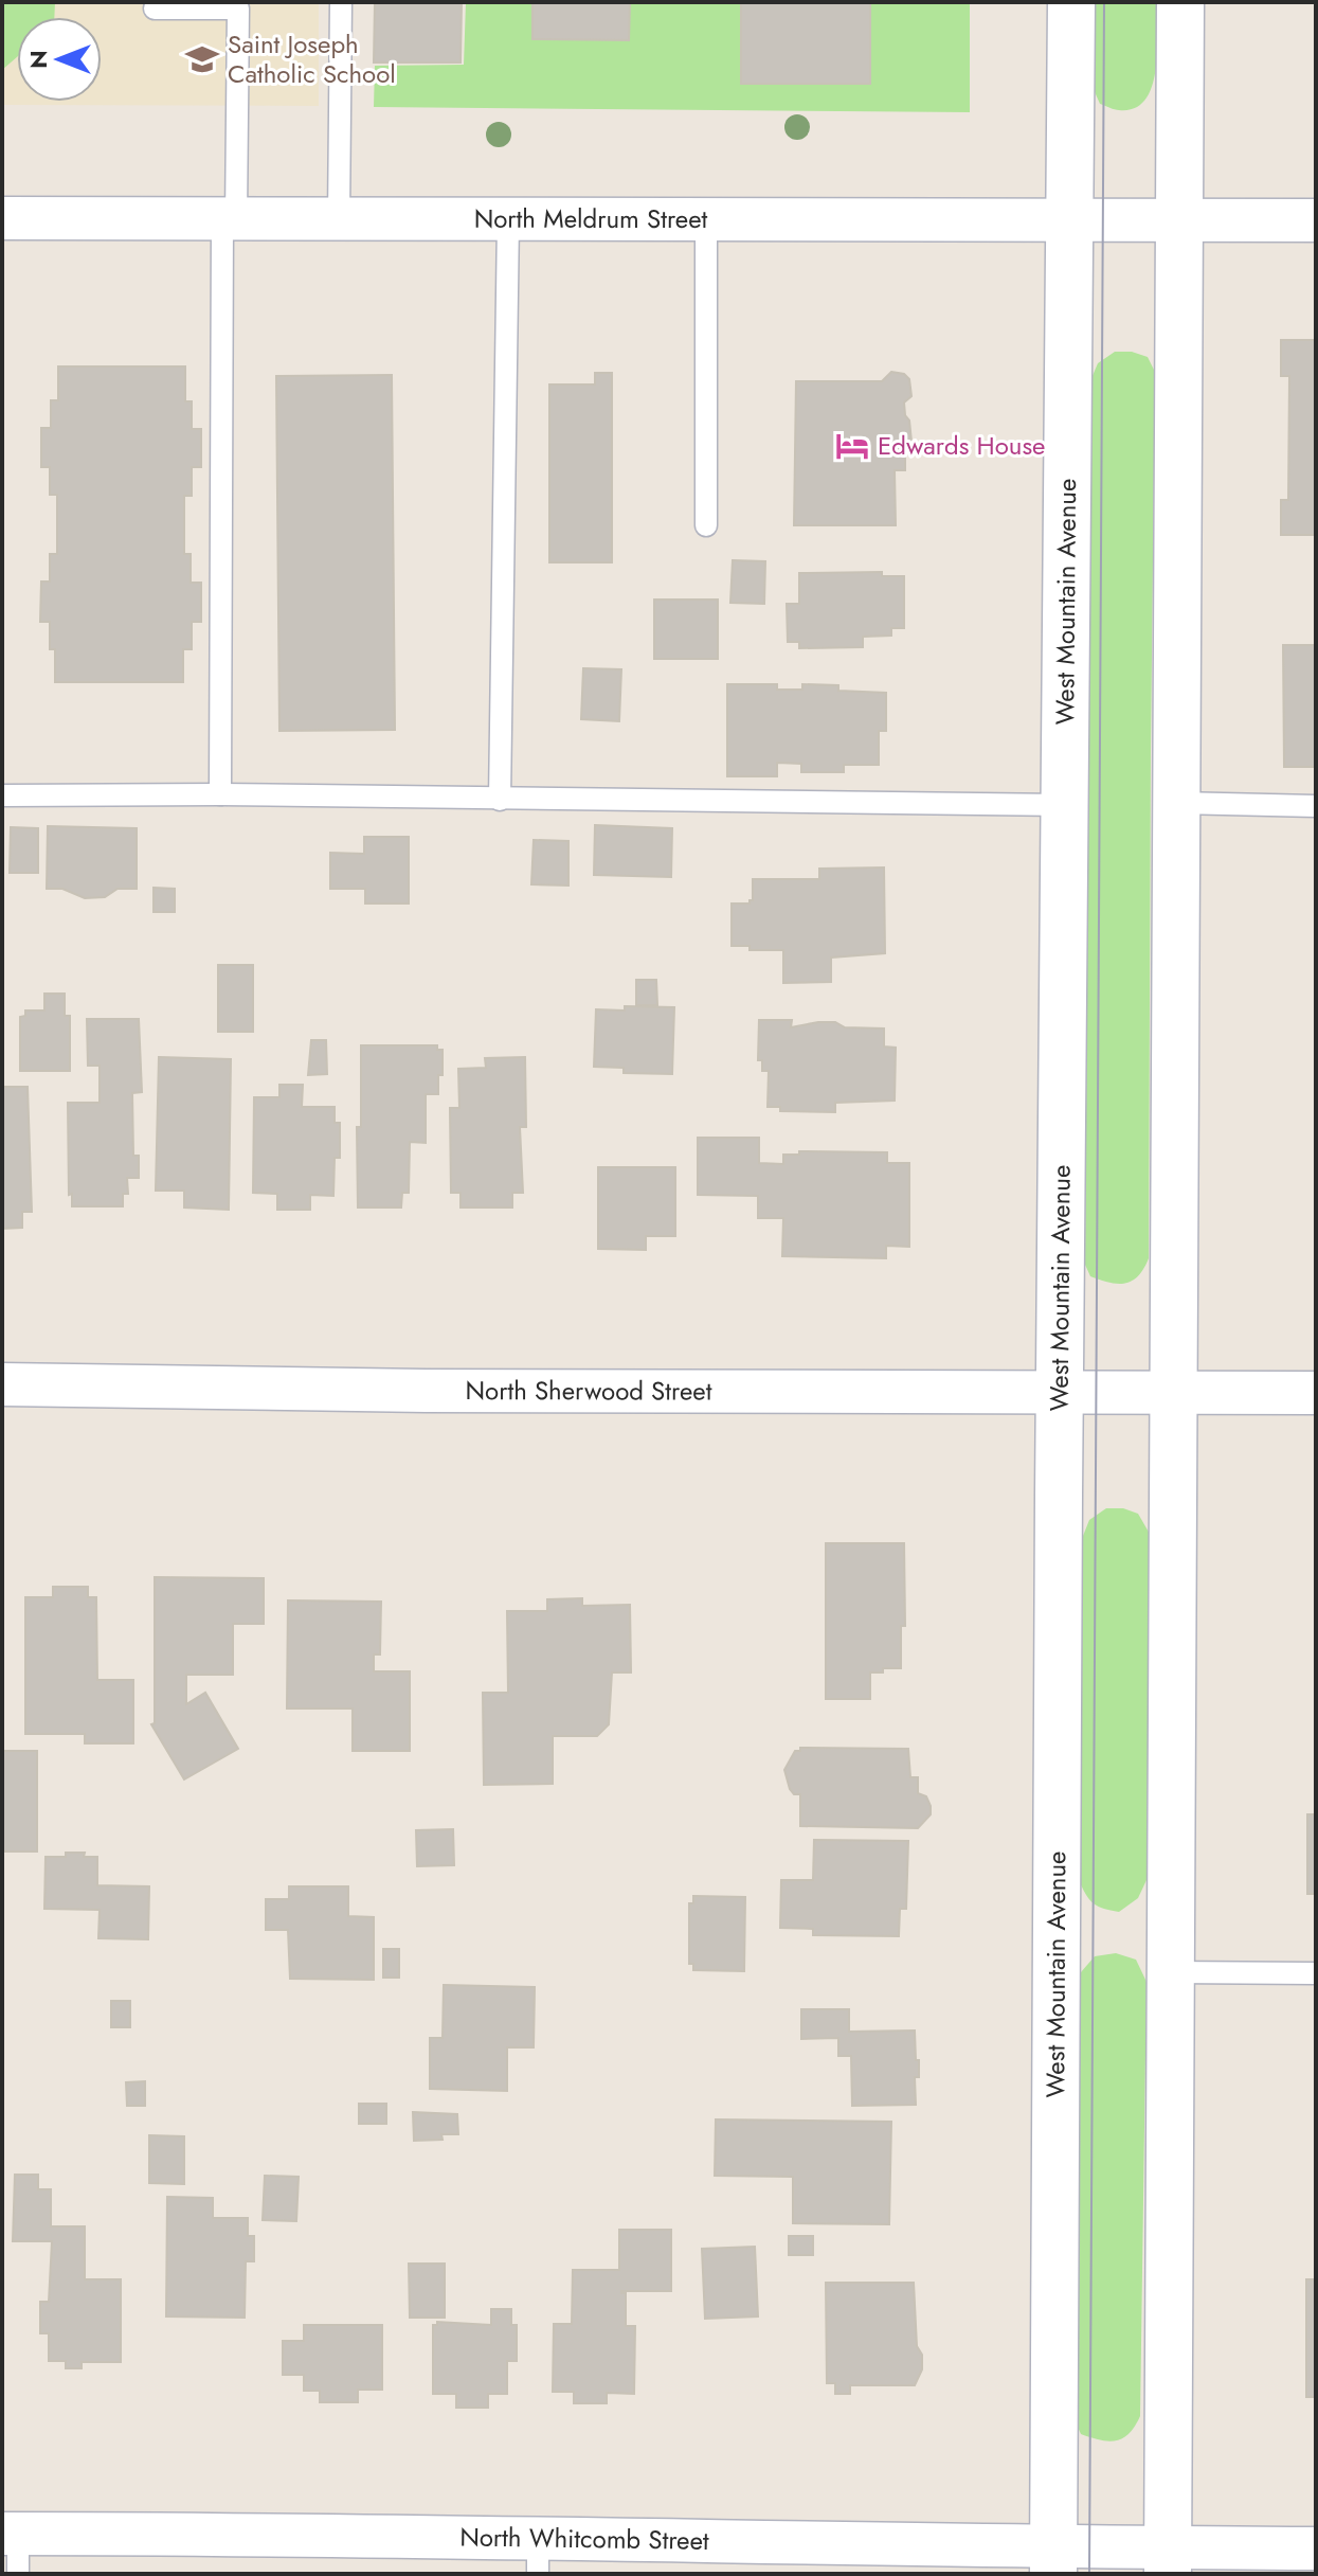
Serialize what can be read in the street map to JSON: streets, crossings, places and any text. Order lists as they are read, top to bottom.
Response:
{
  "streets": {
    "street": [
      "North Meldrum Street",
      "West Mountain Avenue",
      "North Sherwood Street",
      "North Whitcomb Street"
    ]
  },
  "crossings": [
    ["North Meldrum Street", "West Mountain Avenue"],
    ["West Mountain Avenue", "North Sherwood Street"],
    ["West Mountain Avenue", "North Whitcomb Street"]
  ],
  "places": {
    "school or university": ["Saint Joseph Catholic School"],
    "hotel": ["Edwards House"]
  },
  "north": "left"
}
